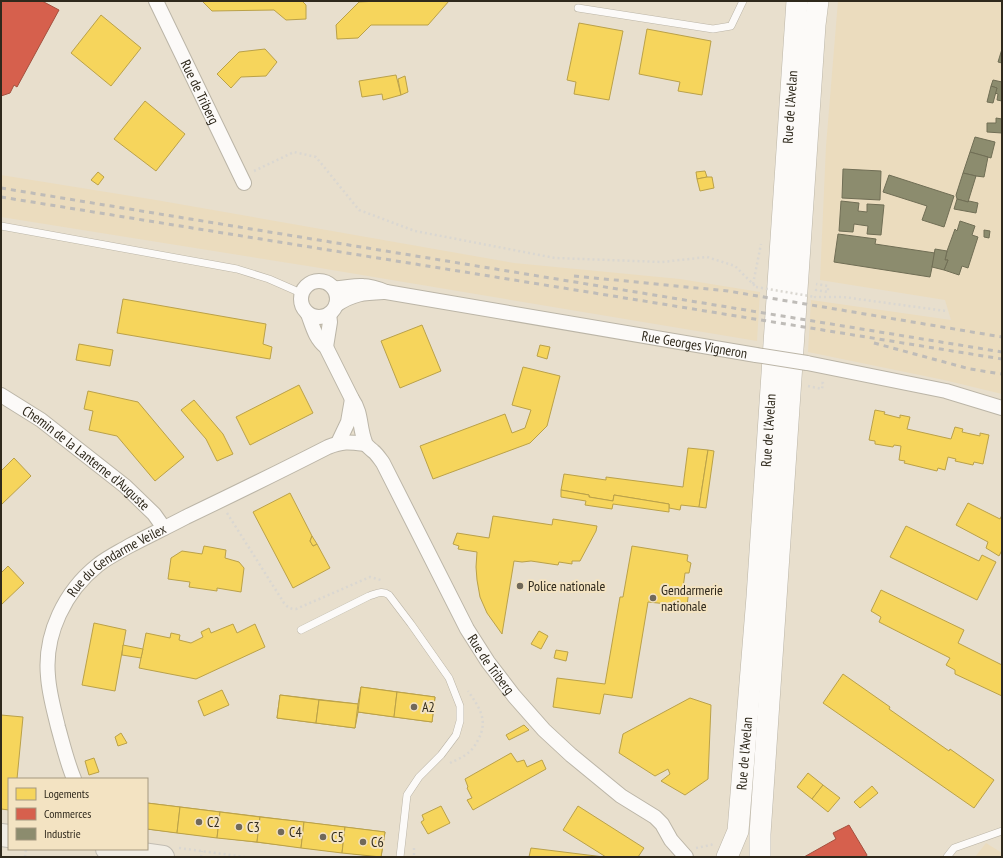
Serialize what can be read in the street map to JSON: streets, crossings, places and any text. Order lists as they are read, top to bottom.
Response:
{
  "streets": {
    "main road": ["Rue de l'Avelan"],
    "street": [
      "Rue de Triberg",
      "Rue Georges Vigneron",
      "Chemin de la Lanterne d'Auguste",
      "Rue du Gendarme Veilex"
    ]
  },
  "crossings": [
    ["Rue de Triberg", "Rue Georges Vigneron"],
    ["Chemin de la Lanterne d'Auguste", "Rue du Gendarme Veilex"]
  ],
  "places": [
    "Police nationale",
    "Gendarmerie nationale",
    "A2",
    "C2",
    "C3",
    "C4",
    "C5",
    "C6"
  ],
  "legend": ["Logements", "Commerces", "Industrie"]
}
